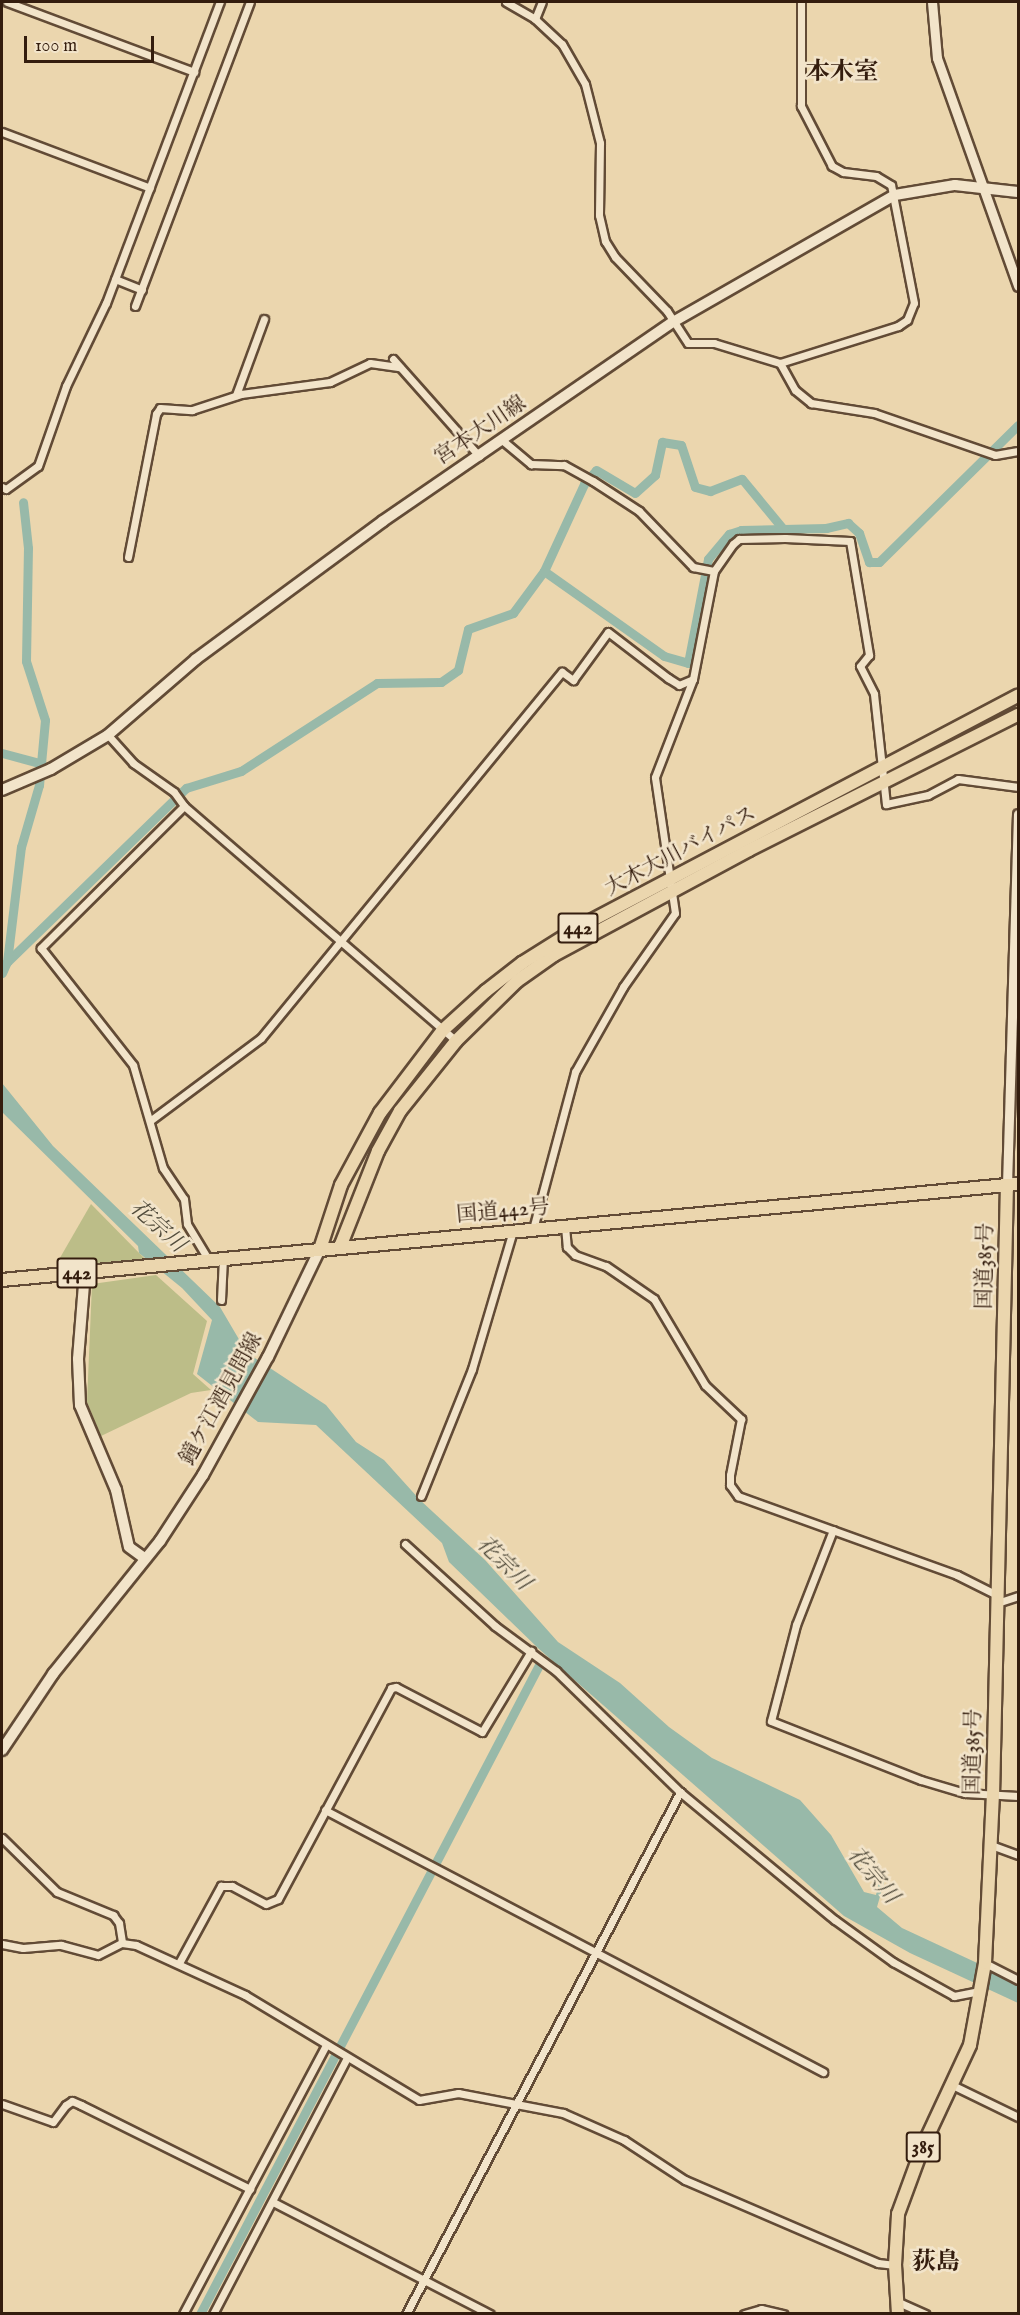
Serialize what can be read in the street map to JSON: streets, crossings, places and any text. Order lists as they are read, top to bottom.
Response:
{
  "streets": {
    "highway": [
      "大木大川バイパス",
      "442",
      "国道442号",
      "国道385号",
      "385"
    ],
    "main road": ["宮本大川線", "鐘ケ江酒見間線"]
  },
  "crossings": [
    ["大木大川バイパス", "国道442号"],
    ["大木大川バイパス", "鐘ケ江酒見間線"],
    ["国道442号", "国道385号"],
    ["国道442号", "鐘ケ江酒見間線"]
  ],
  "districts": ["本木室", "荻島"],
  "water": ["花宗川"],
  "scale_bar": "100 m"
}
